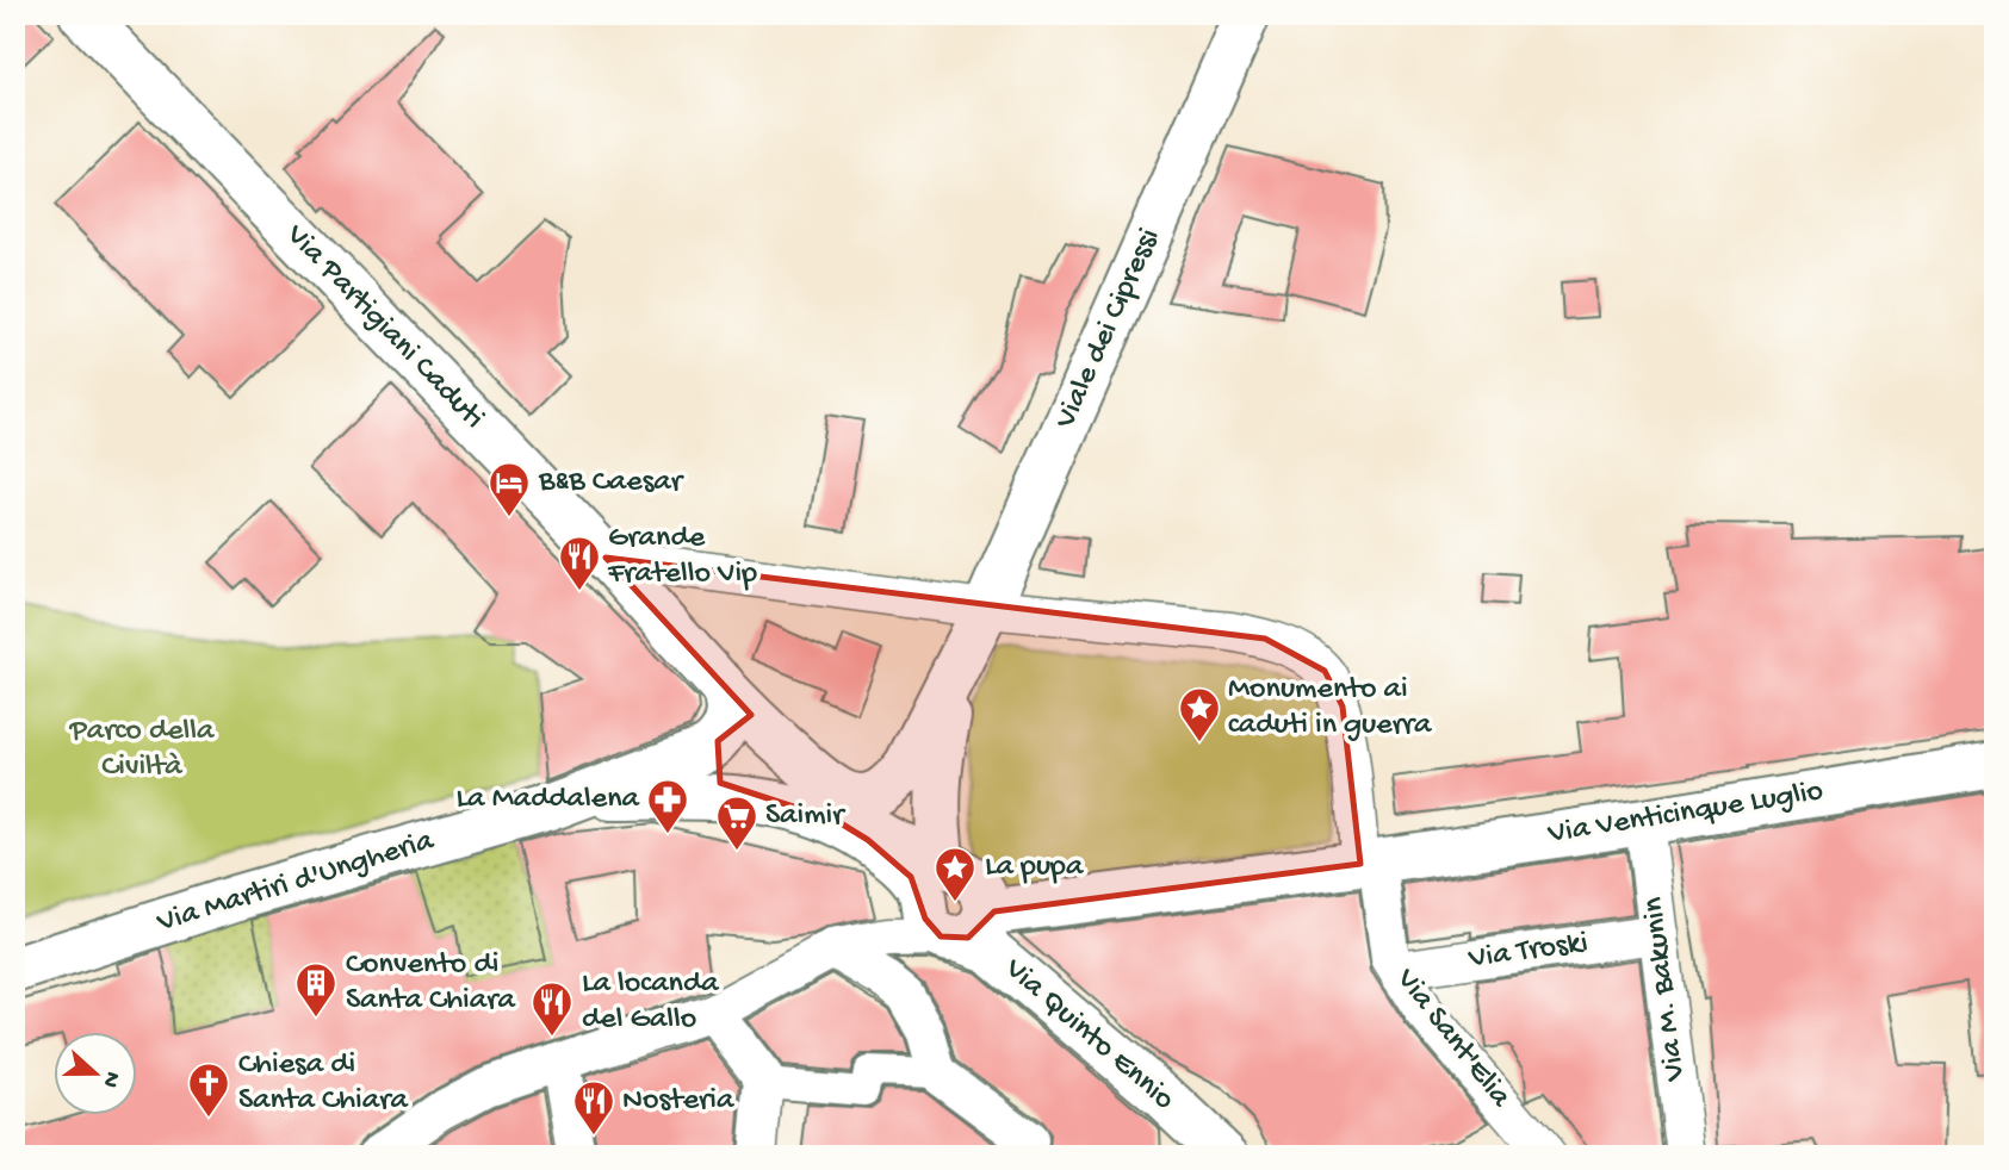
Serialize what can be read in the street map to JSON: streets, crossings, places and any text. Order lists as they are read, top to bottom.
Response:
{
  "streets": {
    "street": [
      "Via Partigiani Caduti",
      "Viale dei Cipressi",
      "Via Venticinque Luglio",
      "Via Martiri d'Ungheria",
      "Via Troski",
      "Via M. Bakunin",
      "Via Quinto Ennio",
      "Via Sant'Elia"
    ]
  },
  "crossings": [
    ["Via Partigiani Caduti", "Via Sant'Elia"],
    ["Viale dei Cipressi", "Via Sant'Elia"],
    ["Via Venticinque Luglio", "Via Martiri d'Ungheria"],
    ["Via Venticinque Luglio", "Via M. Bakunin"],
    ["Via Venticinque Luglio", "Via Quinto Ennio"],
    ["Via Venticinque Luglio", "Via Sant'Elia"],
    ["Via Martiri d'Ungheria", "Via Quinto Ennio"],
    ["Via Troski", "Via M. Bakunin"],
    ["Via Troski", "Via Sant'Elia"]
  ],
  "parks": ["Parco della Civiltà"],
  "places": {
    "hotel": ["B&B Caesar"],
    "restaurant": ["Grande Fratello Vip", "La locanda del Gallo", "Nosteria"],
    "place": ["Monumento ai caduti in guerra", "La pupa"],
    "pharmacy": ["La Maddalena"],
    "supermarket": ["Saimir"],
    "building": ["Convento di Santa Chiara"],
    "church": ["Chiesa di Santa Chiara"]
  },
  "north": "right"
}
